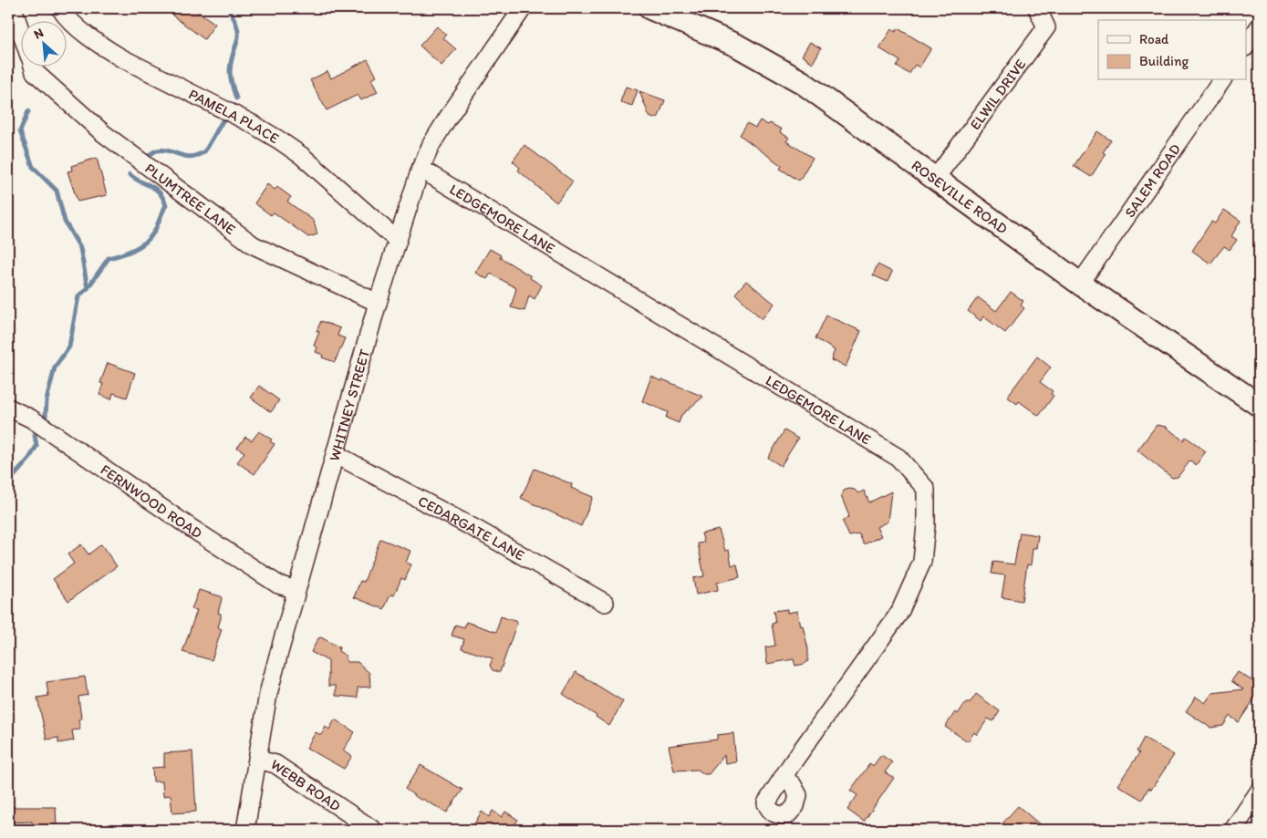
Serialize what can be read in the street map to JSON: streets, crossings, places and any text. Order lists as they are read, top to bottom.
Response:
{
  "streets": {
    "street": [
      "ELWIL DRIVE",
      "PAMELA PLACE",
      "SALEM ROAD",
      "ROSEVILLE ROAD",
      "PLUMTREE LANE",
      "LEDGEMORE LANE",
      "WHITNEY STREET",
      "FERNWOOD ROAD",
      "CEDARGATE LANE",
      "WEBB ROAD"
    ]
  },
  "crossings": [
    ["ELWIL DRIVE", "ROSEVILLE ROAD"],
    ["PAMELA PLACE", "WHITNEY STREET"],
    ["SALEM ROAD", "ROSEVILLE ROAD"],
    ["PLUMTREE LANE", "WHITNEY STREET"],
    ["LEDGEMORE LANE", "WHITNEY STREET"],
    ["WHITNEY STREET", "FERNWOOD ROAD"],
    ["WHITNEY STREET", "CEDARGATE LANE"],
    ["WHITNEY STREET", "WEBB ROAD"]
  ],
  "legend": ["Road", "Building"],
  "north": "top left"
}
